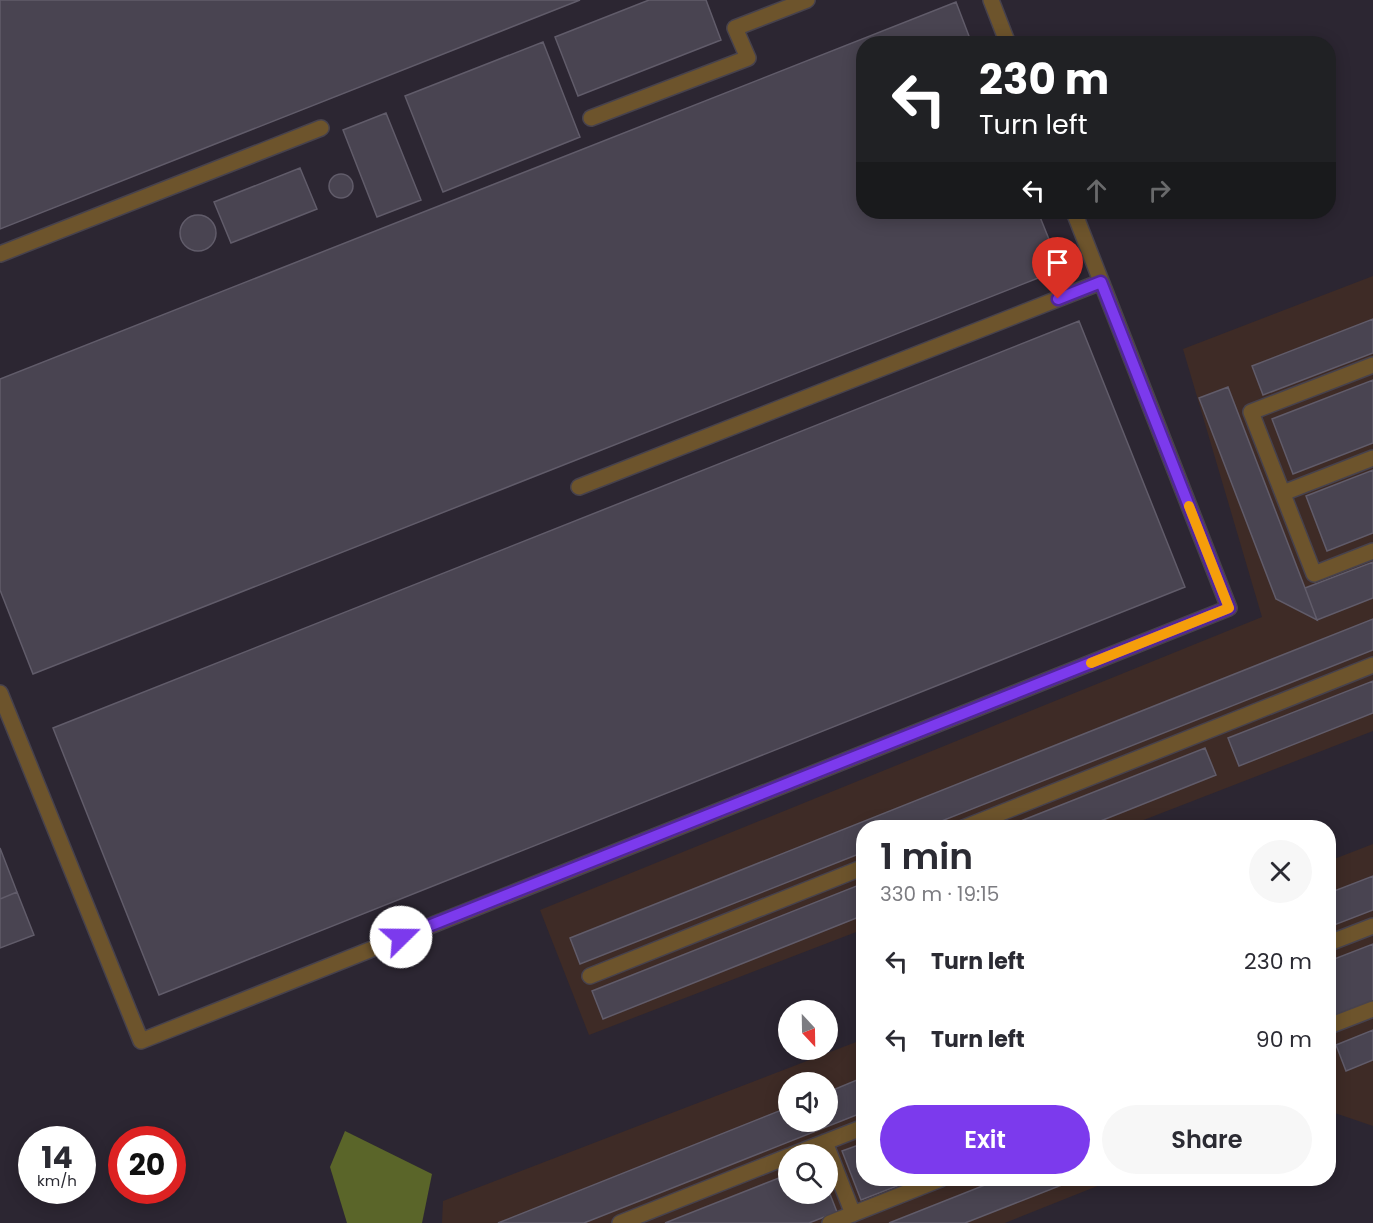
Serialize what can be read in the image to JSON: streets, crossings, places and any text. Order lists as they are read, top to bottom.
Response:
{
  "north": "bottom",
  "page": {
    "turn": ["230 m", "Turn left"],
    "heading": ["1 min", "330 m · 19:15"],
    "list": [
      {
        "name": "Turn left",
        "value": "230 m"
      },
      {
        "name": "Turn left",
        "value": "90 m"
      }
    ],
    "buttons": ["Exit", "Share"],
    "speed": "14 km/h",
    "limit": "20"
  }
}
